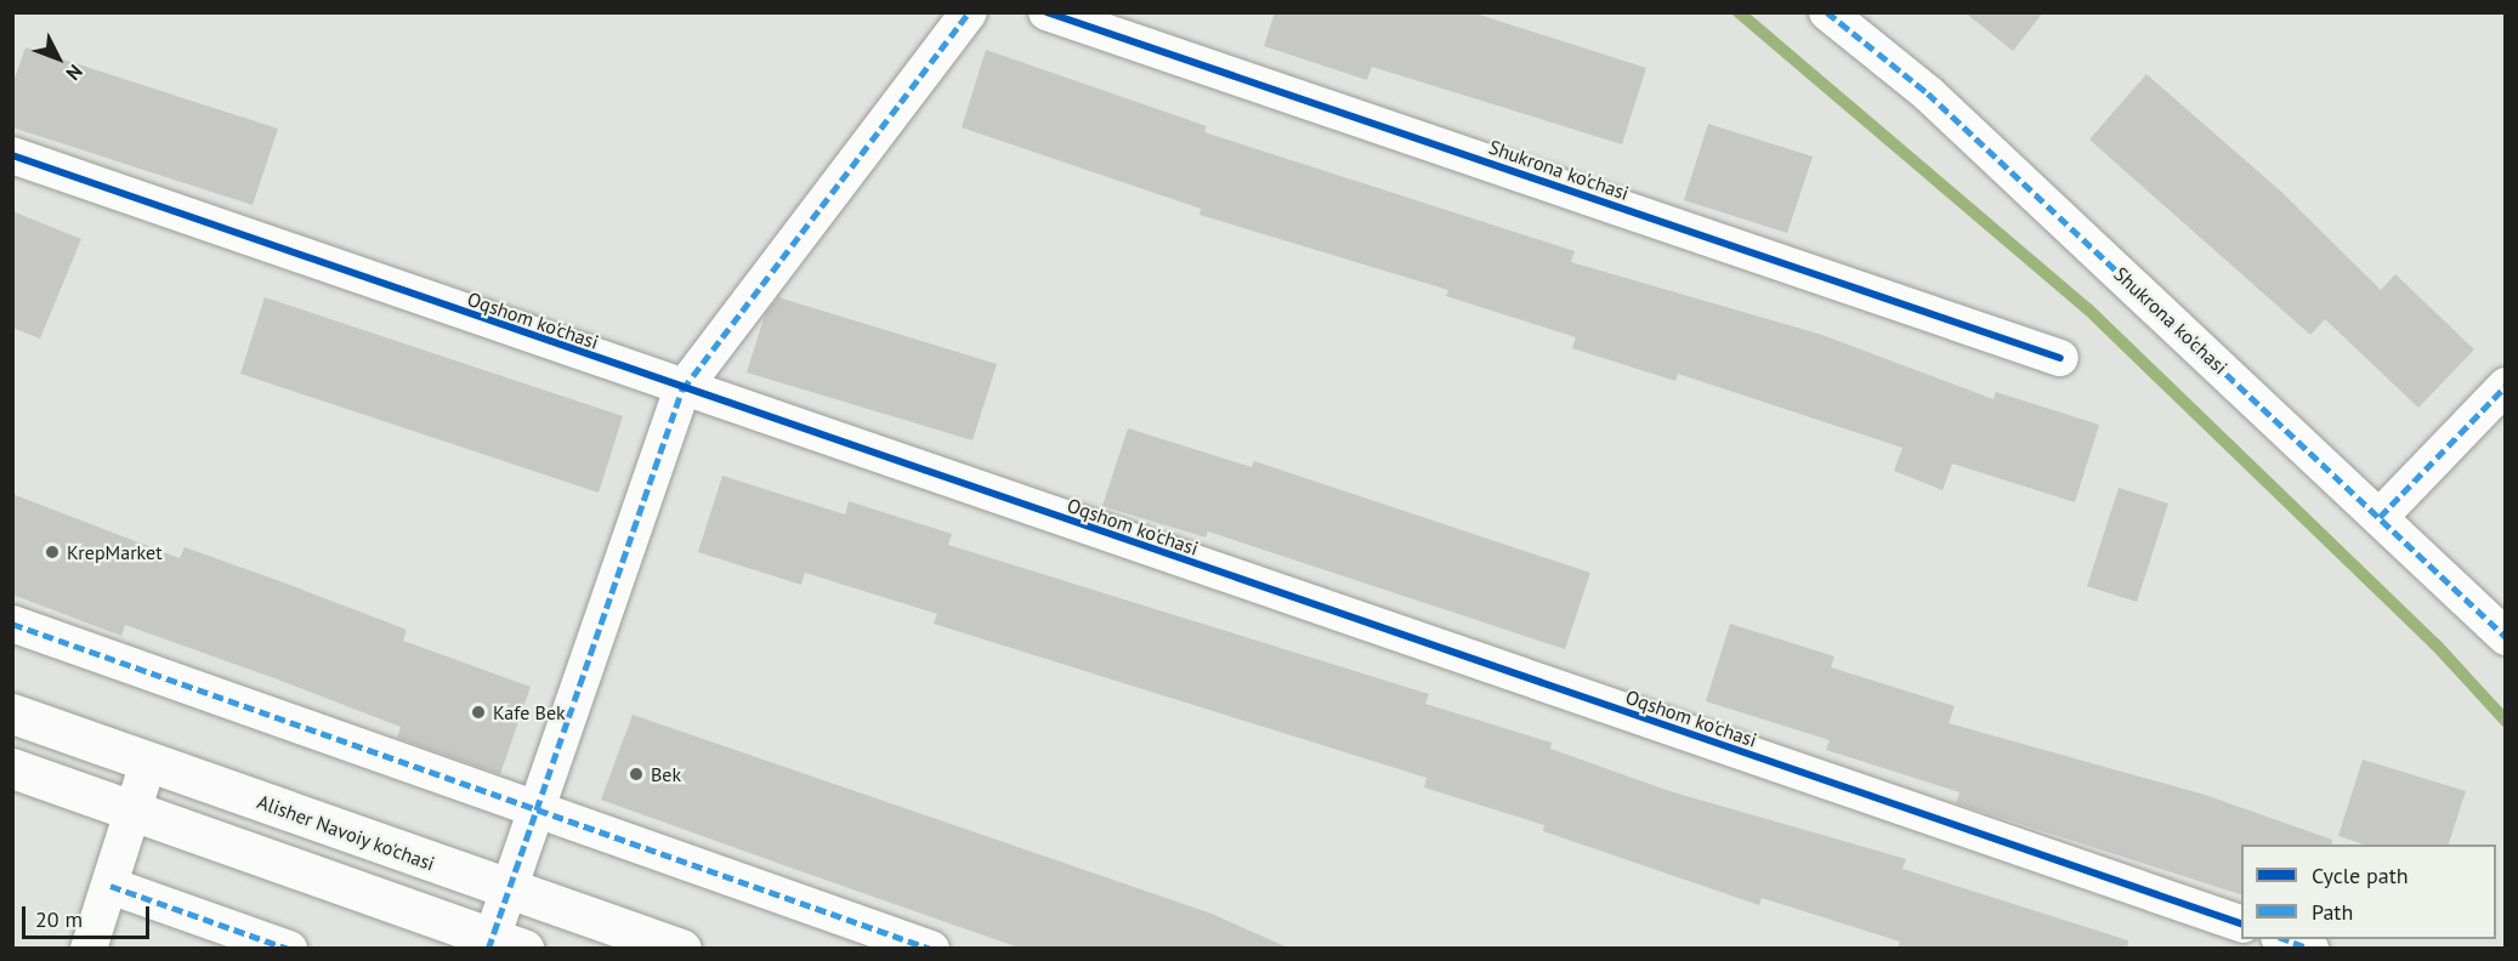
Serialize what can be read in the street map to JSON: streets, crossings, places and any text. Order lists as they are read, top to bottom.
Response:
{
  "streets": {
    "main road": ["Alisher Navoiy ko'chasi"],
    "street": ["Shukrona ko'chasi", "Oqshom ko'chasi"]
  },
  "places": ["KrepMarket", "Kafe Bek", "Bek"],
  "legend": ["Cycle path", "Path"],
  "scale_bar": "20 m",
  "north": "bottom right"
}
